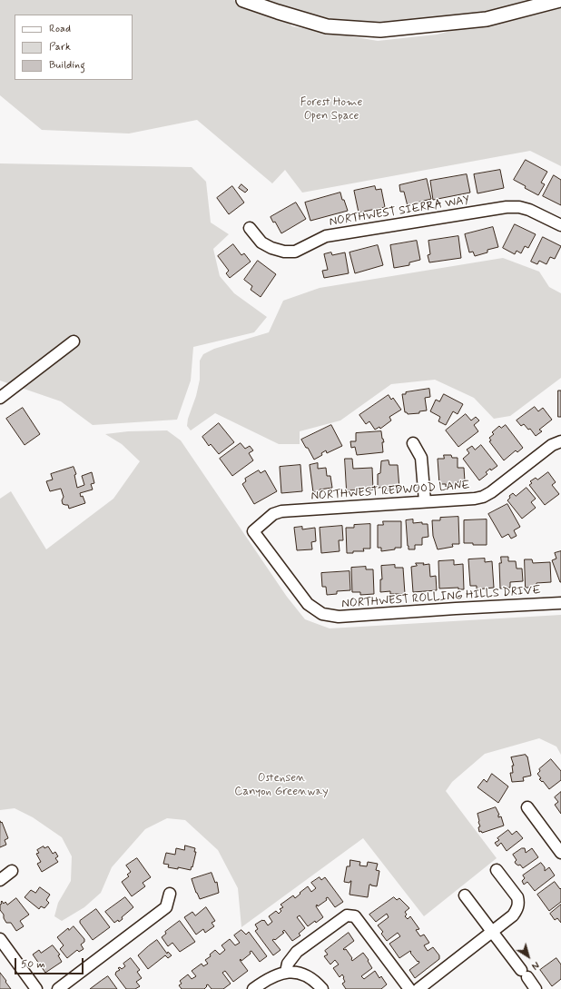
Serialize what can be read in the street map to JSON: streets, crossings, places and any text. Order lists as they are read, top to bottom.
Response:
{
  "streets": {
    "street": ["NORTHWEST SIERRA WAY", "NORTHWEST REDWOOD LANE", "NORTHWEST ROLLING HILLS DRIVE"]
  },
  "crossings": [
    ["NORTHWEST REDWOOD LANE", "NORTHWEST ROLLING HILLS DRIVE"]
  ],
  "parks": ["Forest Home Open Space", "Ostensen Canyon Greenway"],
  "legend": ["Road", "Park", "Building"],
  "scale_bar": "50 m",
  "north": "bottom right"
}
